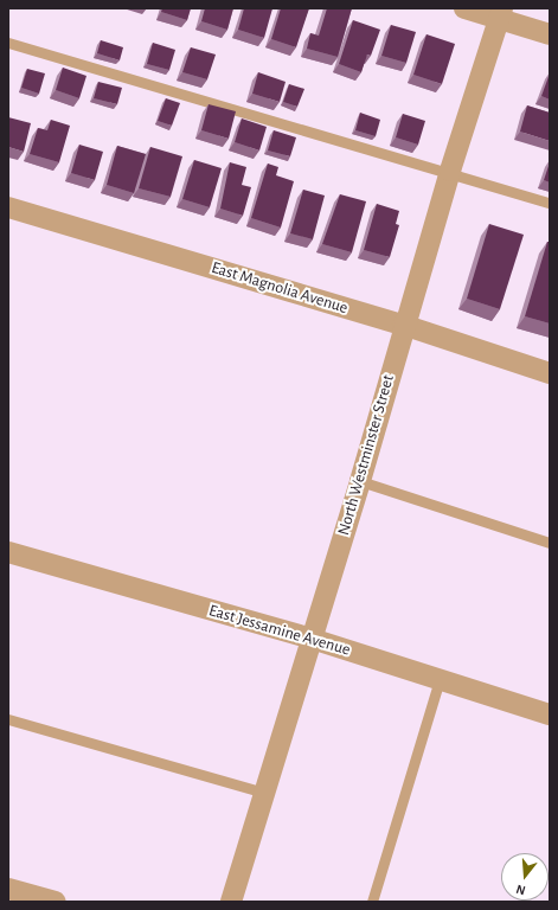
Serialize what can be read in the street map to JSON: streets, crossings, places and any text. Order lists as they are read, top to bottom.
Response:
{
  "streets": {
    "street": ["East Magnolia Avenue", "North Westminster Street", "East Jessamine Avenue"]
  },
  "crossings": [
    ["East Magnolia Avenue", "North Westminster Street"],
    ["North Westminster Street", "East Jessamine Avenue"]
  ],
  "north": "bottom"
}
